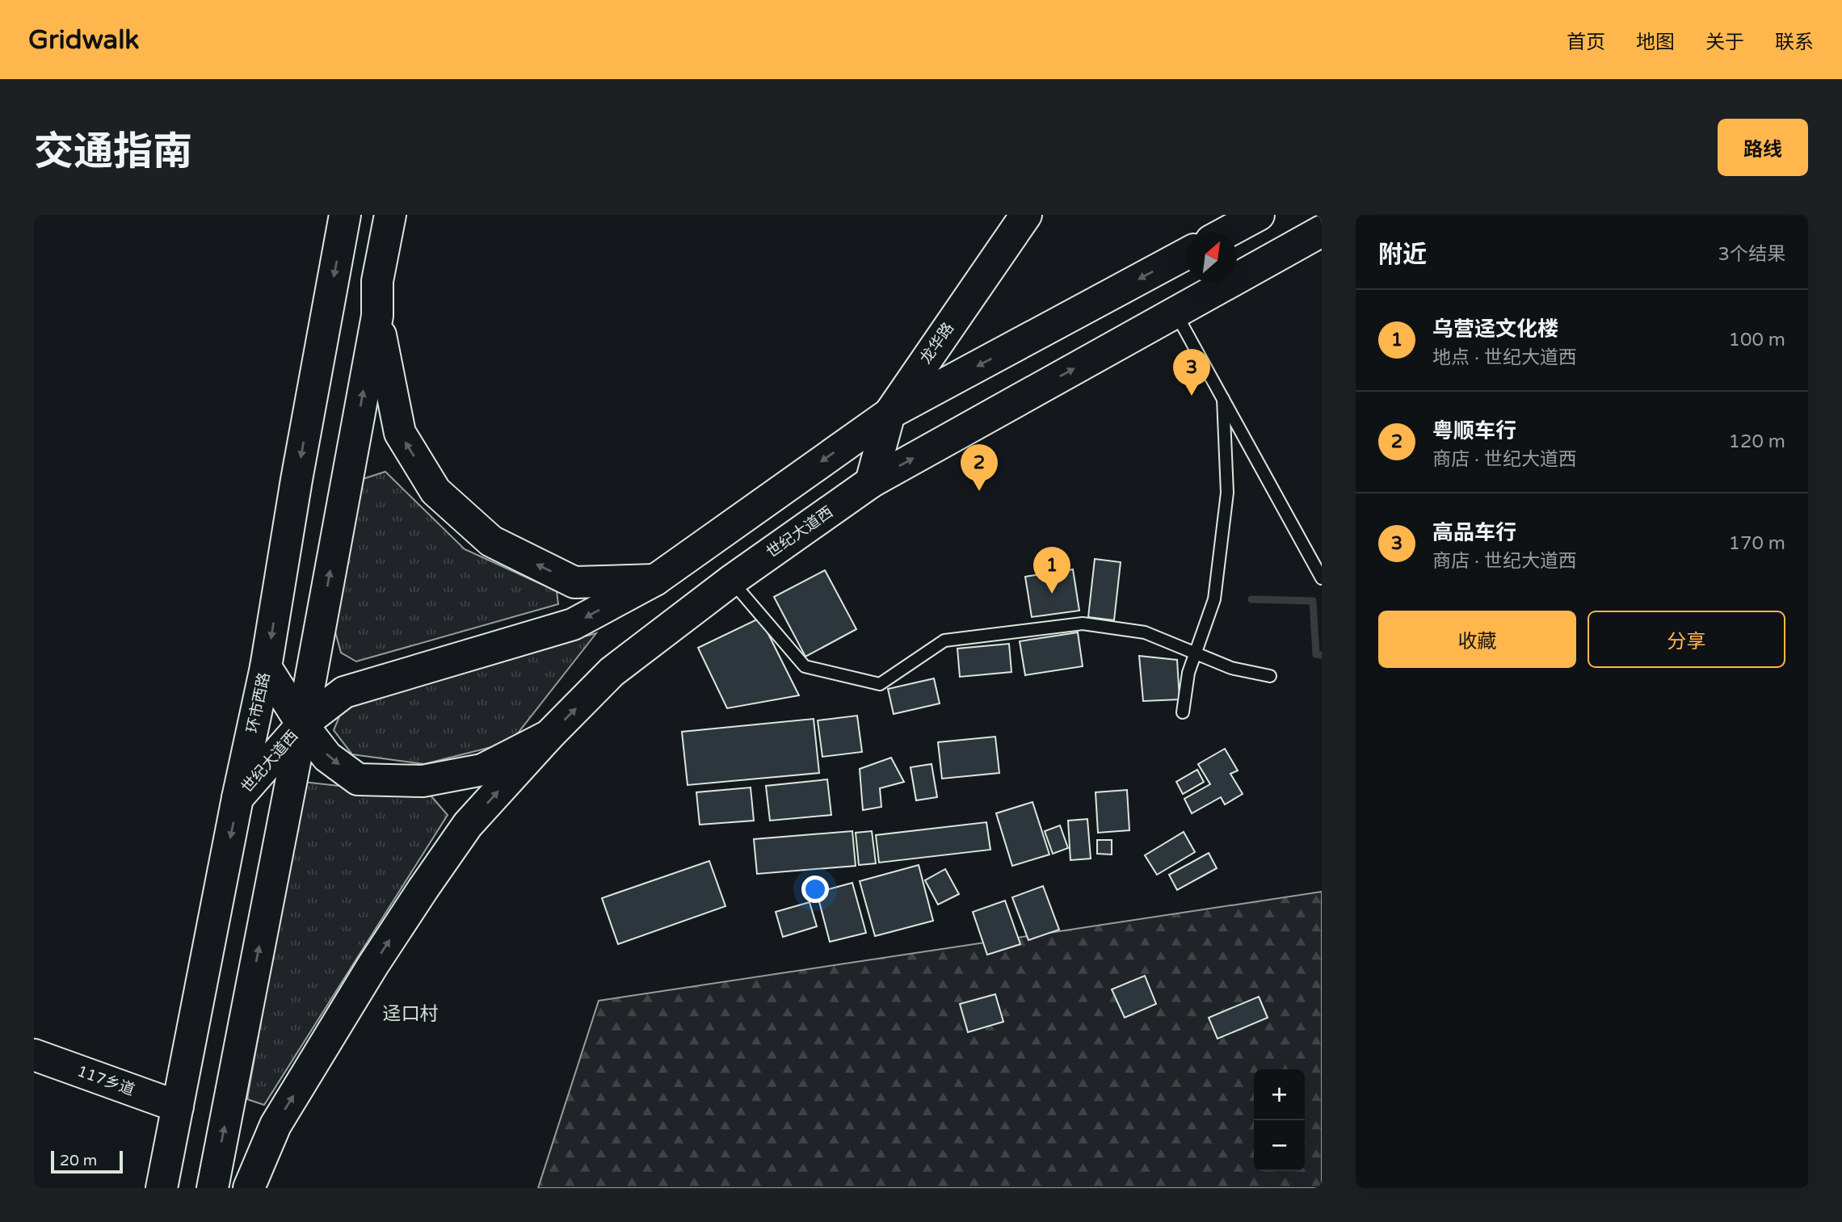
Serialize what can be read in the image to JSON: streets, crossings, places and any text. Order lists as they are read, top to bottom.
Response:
{
  "streets": {
    "main road": [
      "龙华路",
      "世纪大道西",
      "环市西路",
      "117乡道"
    ]
  },
  "crossings": [
    ["龙华路", "世纪大道西"],
    ["世纪大道西", "环市西路"],
    ["环市西路", "117乡道"]
  ],
  "districts": ["迳口村"],
  "scale_bar": "20 m",
  "north": "top right",
  "page": {
    "header": "Gridwalk",
    "nav": [
      "首页",
      "地图",
      "关于",
      "联系"
    ],
    "title": "交通指南",
    "buttons": [
      "路线",
      ["收藏", "分享"]
    ],
    "heading": ["附近", "3个结果"],
    "list": [
      {
        "mark": "1",
        "name": "乌营迳文化楼",
        "note": "地点 · 世纪大道西",
        "value": "100 m"
      },
      {
        "mark": "2",
        "name": "粤顺车行",
        "note": "商店 · 世纪大道西",
        "value": "120 m"
      },
      {
        "mark": "3",
        "name": "高品车行",
        "note": "商店 · 世纪大道西",
        "value": "170 m"
      }
    ],
    "pins": ["3", "2", "1"],
    "map_buttons": ["+", "−"],
    "scale": "20 m"
  }
}
